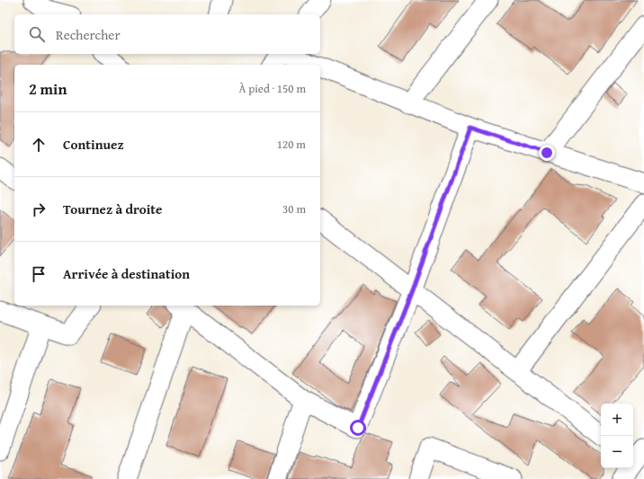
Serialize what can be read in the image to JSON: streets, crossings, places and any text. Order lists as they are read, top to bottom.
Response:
{
  "page": {
    "search": "Rechercher",
    "heading": ["2 min", "À pied · 150 m"],
    "list": [
      ["Continuez", "120 m"],
      ["Tournez à droite", "30 m"],
      "Arrivée à destination"
    ],
    "map_buttons": ["+", "−"]
  }
}
